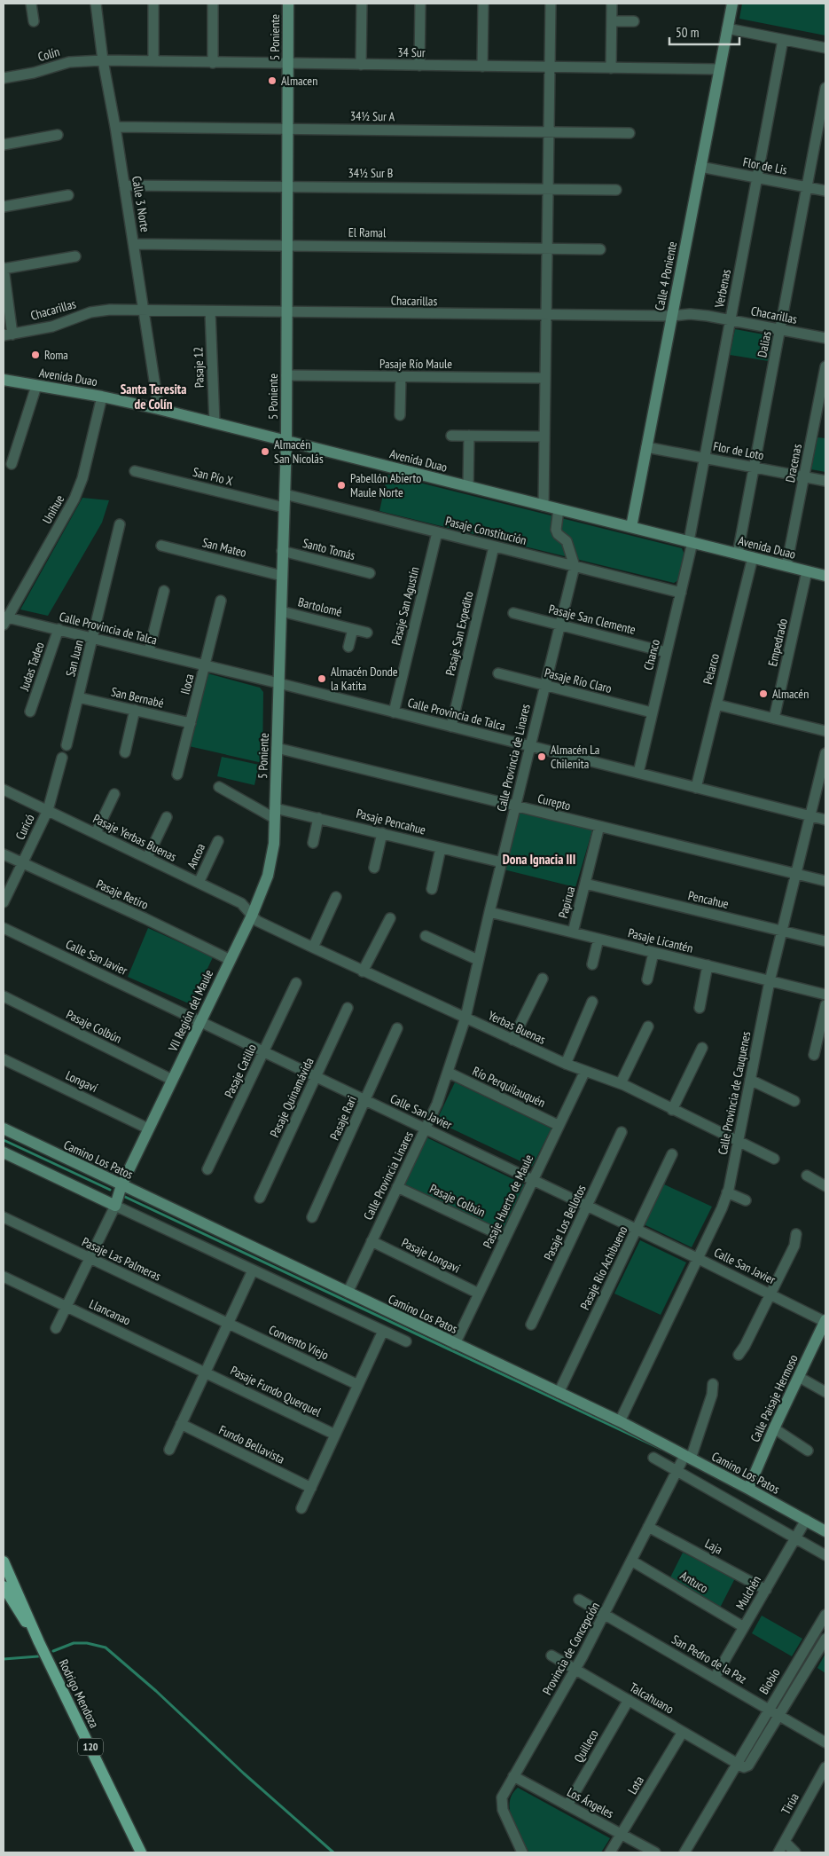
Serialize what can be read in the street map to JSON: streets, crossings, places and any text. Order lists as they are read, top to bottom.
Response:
{
  "streets": {
    "main road": ["Rodrigo Mendoza", "120"],
    "street": [
      "5 Poniente",
      "34 Sur",
      "Colín",
      "34½ Sur A",
      "Flor de Lis",
      "34½ Sur B",
      "Calle 3 Norte",
      "El Ramal",
      "Calle 4 Poniente",
      "Verbenas",
      "Chacarillas",
      "Dalias",
      "Pasaje Río Maule",
      "Pasaje 12",
      "Avenida Duao",
      "Flor de Loto",
      "Dracenas",
      "San Pío X",
      "Unihue",
      "Pasaje Constitución",
      "San Mateo",
      "Santo Tomás",
      "Pasaje San Agustín",
      "Bartolomé",
      "Pasaje San Clemente",
      "Calle Provincia de Talca",
      "Pasaje San Expedito",
      "Empedrado",
      "Chanco",
      "San Juan",
      "Judas Tadeo",
      "Pelarco",
      "Pasaje Río Claro",
      "Iloca",
      "San Bernabé",
      "Calle Provincia de Linares",
      "Curepto",
      "Pasaje Pencahue",
      "Curicó",
      "Pasaje Yerbas Buenas",
      "Ancoa",
      "Pasaje Retiro",
      "Pencahue",
      "Papirua",
      "Pasaje Licantén",
      "Calle San Javier",
      "VII Región del Maule",
      "Pasaje Colbún",
      "Yerbas Buenas",
      "Pasaje Catillo",
      "Longaví",
      "Río Perquilauquén",
      "Calle Provincia de Cauquenes",
      "Pasaje Quinamávida",
      "Pasaje Rari",
      "Camino Los Patos",
      "Calle Provincia Linares",
      "Pasaje Huerto de Maule",
      "Pasaje Los Bellotos",
      "Pasaje Longaví",
      "Pasaje Las Palmeras",
      "Pasaje Río Achibueno",
      "Llancanao",
      "Convento Viejo",
      "Pasaje Fundo Querquel",
      "Calle Paisaje Hermoso",
      "Fundo Bellavista",
      "Laja",
      "Antuco",
      "Mulchén",
      "Provincia de Concepción",
      "San Pedro de la Paz",
      "Biobío",
      "Talcahuano",
      "Quilleco",
      "Lota",
      "Los Ángeles",
      "Tirúa"
    ]
  },
  "crossings": [
    ["5 Poniente", "34 Sur"],
    ["5 Poniente", "34½ Sur A"],
    ["5 Poniente", "34½ Sur B"],
    ["5 Poniente", "El Ramal"],
    ["5 Poniente", "Chacarillas"],
    ["5 Poniente", "Pasaje Río Maule"],
    ["5 Poniente", "Avenida Duao"],
    ["5 Poniente", "San Pío X"],
    ["5 Poniente", "Pasaje Constitución"],
    ["5 Poniente", "San Mateo"],
    ["5 Poniente", "Santo Tomás"],
    ["5 Poniente", "Bartolomé"],
    ["5 Poniente", "Calle Provincia de Talca"],
    ["5 Poniente", "Curepto"],
    ["5 Poniente", "Pasaje Pencahue"],
    ["5 Poniente", "VII Región del Maule"],
    ["34 Sur", "Colín"],
    ["34 Sur", "Calle 3 Norte"],
    ["34 Sur", "Calle 4 Poniente"],
    ["Colín", "Calle 3 Norte"],
    ["34½ Sur A", "Calle 3 Norte"],
    ["Flor de Lis", "Calle 4 Poniente"],
    ["Flor de Lis", "Verbenas"],
    ["Flor de Lis", "Dalias"],
    ["34½ Sur B", "Calle 3 Norte"],
    ["Calle 3 Norte", "El Ramal"],
    ["Calle 3 Norte", "Chacarillas"],
    ["Calle 3 Norte", "Avenida Duao"],
    ["Calle 4 Poniente", "Chacarillas"],
    ["Calle 4 Poniente", "Avenida Duao"],
    ["Calle 4 Poniente", "Flor de Loto"],
    ["Verbenas", "Chacarillas"],
    ["Verbenas", "Avenida Duao"],
    ["Verbenas", "Flor de Loto"],
    ["Verbenas", "Chanco"],
    ["Chacarillas", "Dalias"],
    ["Chacarillas", "Pasaje 12"],
    ["Dalias", "Avenida Duao"],
    ["Dalias", "Flor de Loto"],
    ["Pasaje 12", "Avenida Duao"],
    ["Avenida Duao", "Dracenas"],
    ["Avenida Duao", "Unihue"],
    ["Avenida Duao", "Empedrado"],
    ["Avenida Duao", "Chanco"],
    ["Avenida Duao", "Pelarco"],
    ["Flor de Loto", "Dracenas"],
    ["Unihue", "Calle Provincia de Talca"],
    ["Pasaje Constitución", "Pasaje San Agustín"],
    ["Pasaje Constitución", "Pasaje San Expedito"],
    ["Pasaje Constitución", "Chanco"],
    ["Pasaje Constitución", "Calle Provincia de Linares"],
    ["Pasaje San Agustín", "Calle Provincia de Talca"],
    ["Pasaje San Clemente", "Chanco"],
    ["Pasaje San Clemente", "Calle Provincia de Linares"],
    ["Calle Provincia de Talca", "Pasaje San Expedito"],
    ["Calle Provincia de Talca", "Chanco"],
    ["Calle Provincia de Talca", "San Juan"],
    ["Calle Provincia de Talca", "Judas Tadeo"],
    ["Calle Provincia de Talca", "Pelarco"],
    ["Calle Provincia de Talca", "Iloca"],
    ["Calle Provincia de Talca", "Calle Provincia de Linares"],
    ["Calle Provincia de Talca", "Calle Provincia de Cauquenes"],
    ["Chanco", "Pasaje Río Claro"],
    ["San Juan", "San Bernabé"],
    ["Pasaje Río Claro", "Calle Provincia de Linares"],
    ["Iloca", "San Bernabé"],
    ["Calle Provincia de Linares", "Curepto"],
    ["Calle Provincia de Linares", "Pasaje Pencahue"],
    ["Calle Provincia de Linares", "Pasaje Licantén"],
    ["Calle Provincia de Linares", "Yerbas Buenas"],
    ["Calle Provincia de Linares", "Calle Provincia Linares"],
    ["Curepto", "Papirua"],
    ["Curepto", "Calle Provincia de Cauquenes"],
    ["Curicó", "Pasaje Yerbas Buenas"],
    ["Curicó", "Pasaje Retiro"],
    ["Pasaje Yerbas Buenas", "Ancoa"],
    ["Pasaje Yerbas Buenas", "VII Región del Maule"],
    ["Pasaje Yerbas Buenas", "Yerbas Buenas"],
    ["Pasaje Retiro", "VII Región del Maule"],
    ["Pencahue", "Papirua"],
    ["Pencahue", "Calle Provincia de Cauquenes"],
    ["Papirua", "Pasaje Licantén"],
    ["Pasaje Licantén", "Calle Provincia de Cauquenes"],
    ["Calle San Javier", "VII Región del Maule"],
    ["Calle San Javier", "Pasaje Catillo"],
    ["Calle San Javier", "Calle Provincia de Cauquenes"],
    ["Calle San Javier", "Pasaje Quinamávida"],
    ["Calle San Javier", "Pasaje Rari"],
    ["Calle San Javier", "Calle Provincia Linares"],
    ["Calle San Javier", "Pasaje Huerto de Maule"],
    ["Calle San Javier", "Pasaje Los Bellotos"],
    ["Calle San Javier", "Pasaje Río Achibueno"],
    ["Calle San Javier", "Calle Paisaje Hermoso"],
    ["VII Región del Maule", "Pasaje Colbún"],
    ["VII Región del Maule", "Yerbas Buenas"],
    ["VII Región del Maule", "Longaví"],
    ["VII Región del Maule", "Camino Los Patos"],
    ["Pasaje Colbún", "Calle Provincia Linares"],
    ["Pasaje Colbún", "Pasaje Huerto de Maule"],
    ["Yerbas Buenas", "Calle Provincia de Cauquenes"],
    ["Yerbas Buenas", "Calle Provincia Linares"],
    ["Yerbas Buenas", "Pasaje Huerto de Maule"],
    ["Río Perquilauquén", "Calle Provincia Linares"],
    ["Río Perquilauquén", "Pasaje Huerto de Maule"],
    ["Calle Provincia de Cauquenes", "Camino Los Patos"],
    ["Camino Los Patos", "Calle Provincia Linares"],
    ["Camino Los Patos", "Pasaje Huerto de Maule"],
    ["Camino Los Patos", "Pasaje Río Achibueno"],
    ["Camino Los Patos", "Calle Paisaje Hermoso"],
    ["Camino Los Patos", "Mulchén"],
    ["Camino Los Patos", "Provincia de Concepción"],
    ["Calle Provincia Linares", "Pasaje Longaví"],
    ["Pasaje Huerto de Maule", "Pasaje Longaví"],
    ["Pasaje Las Palmeras", "Convento Viejo"],
    ["Llancanao", "Pasaje Fundo Querquel"],
    ["Laja", "Mulchén"],
    ["Laja", "Provincia de Concepción"],
    ["Antuco", "Mulchén"],
    ["Antuco", "Provincia de Concepción"],
    ["Mulchén", "San Pedro de la Paz"],
    ["Provincia de Concepción", "San Pedro de la Paz"],
    ["Provincia de Concepción", "Talcahuano"],
    ["Provincia de Concepción", "Los Ángeles"],
    ["San Pedro de la Paz", "Biobío"],
    ["Biobío", "Talcahuano"],
    ["Talcahuano", "Quilleco"],
    ["Talcahuano", "Lota"],
    ["Quilleco", "Los Ángeles"],
    ["Lota", "Los Ángeles"]
  ],
  "districts": ["Santa Teresita de Colín", "Dona Ignacia III"],
  "places": [
    "Almacen",
    "Roma",
    "Almacén San Nicolás",
    "Pabellón Abierto Maule Norte",
    "Almacén Donde la Katita",
    "Almacén",
    "Almacén La Chilenita"
  ],
  "scale_bar": "50 m"
}
